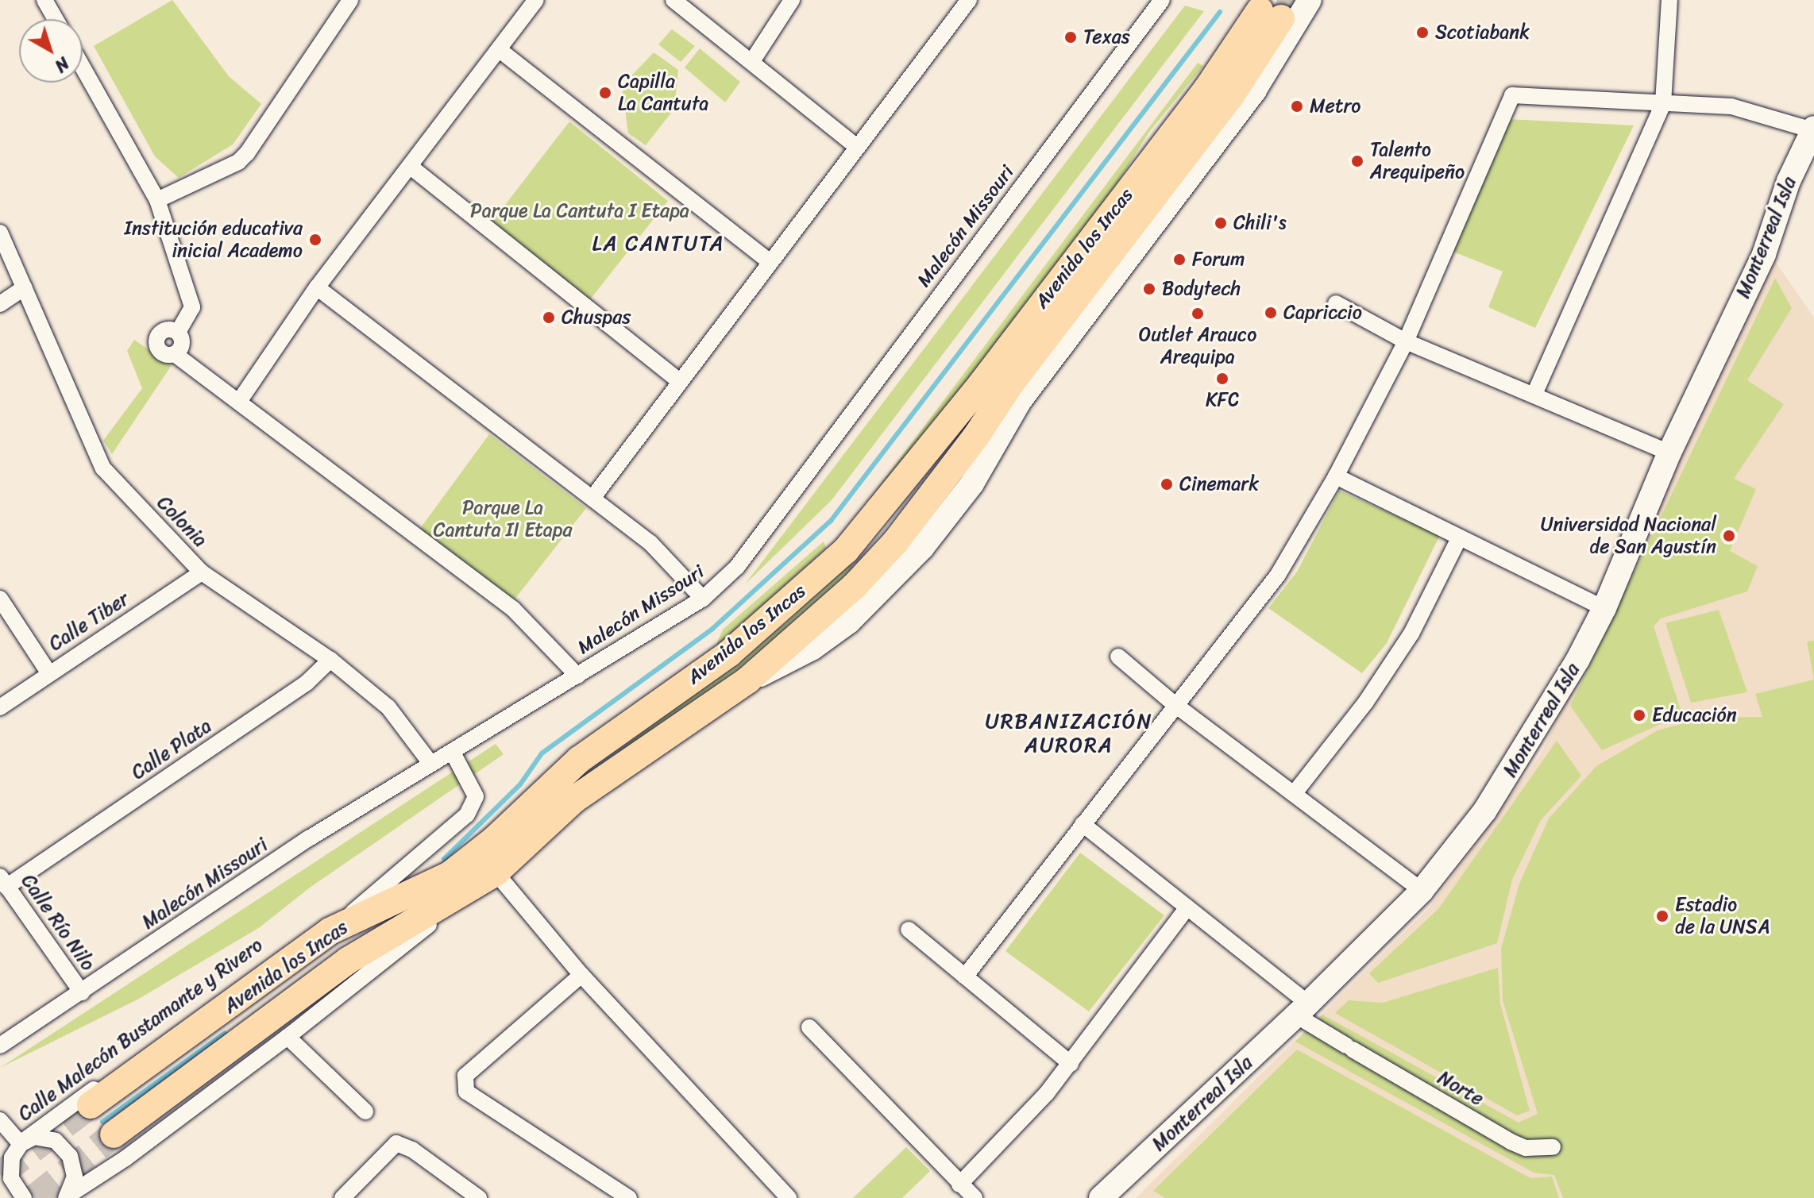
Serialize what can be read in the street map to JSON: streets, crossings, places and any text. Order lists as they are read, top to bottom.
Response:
{
  "streets": {
    "main road": ["Avenida los Incas"],
    "street": [
      "Malecón Missouri",
      "Monterreal Isla",
      "Colonia",
      "Calle Tiber",
      "Calle Plata",
      "Calle Río Nilo",
      "Calle Malecón Bustamante y Rivero",
      "Norte"
    ]
  },
  "crossings": [
    ["Malecón Missouri", "Colonia"],
    ["Malecón Missouri", "Calle Río Nilo"],
    ["Malecón Missouri", "Calle Malecón Bustamante y Rivero"],
    ["Monterreal Isla", "Norte"],
    ["Avenida los Incas", "Calle Malecón Bustamante y Rivero"],
    ["Colonia", "Calle Tiber"],
    ["Colonia", "Calle Plata"],
    ["Calle Plata", "Calle Río Nilo"]
  ],
  "districts": ["LA CANTUTA", "URBANIZACIÓN AURORA"],
  "parks": ["Parque La Cantuta I Etapa", "Parque La Cantuta II Etapa"],
  "places": [
    "Scotiabank",
    "Texas",
    "Capilla La Cantuta",
    "Metro",
    "Talento Arequipeño",
    "Chili's",
    "Institución educativa inicial Academo",
    "Forum",
    "Bodytech",
    "Capriccio",
    "Outlet Arauco Arequipa",
    "Chuspas",
    "KFC",
    "Cinemark",
    "Universidad Nacional de San Agustín",
    "Educación",
    "Estadio de la UNSA"
  ],
  "north": "bottom right"
}
